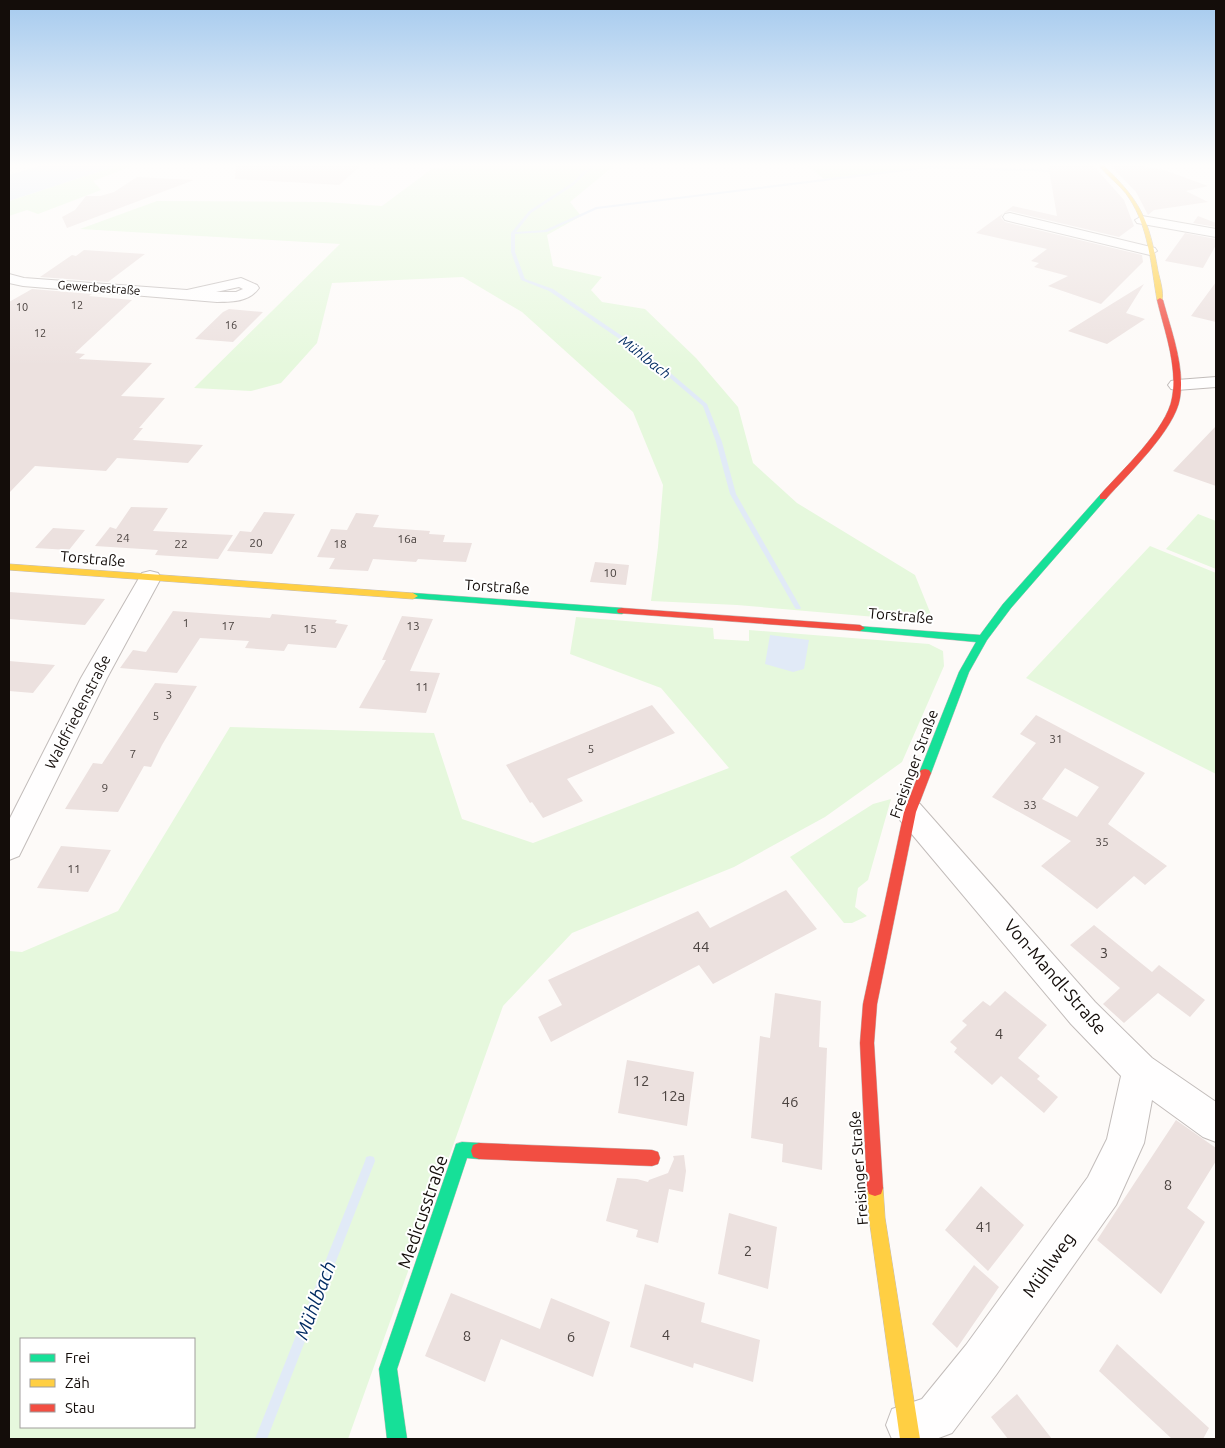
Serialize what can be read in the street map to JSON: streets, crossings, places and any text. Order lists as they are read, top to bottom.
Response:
{
  "streets": {
    "main road": ["Torstraße", "Freisinger Straße", "Medicusstraße"],
    "street": [
      "Gewerbestraße",
      "Waldfriedenstraße",
      "Von-Mandl-Straße",
      "Mühlweg"
    ]
  },
  "crossings": [
    ["Torstraße", "Waldfriedenstraße"],
    ["Torstraße", "Freisinger Straße"],
    ["Freisinger Straße", "Von-Mandl-Straße"],
    ["Freisinger Straße", "Mühlweg"],
    ["Von-Mandl-Straße", "Mühlweg"]
  ],
  "water": ["Mühlbach"],
  "house_numbers": [
    "12",
    "10",
    "16",
    "12",
    "24",
    "16a",
    "20",
    "22",
    "18",
    "10",
    "1",
    "17",
    "13",
    "15",
    "11",
    "3",
    "5",
    "31",
    "5",
    "7",
    "9",
    "33",
    "35",
    "11",
    "44",
    "3",
    "4",
    "12",
    "12a",
    "46",
    "8",
    "41",
    "2",
    "4",
    "8",
    "6"
  ],
  "legend": ["Frei", "Zäh", "Stau"]
}
